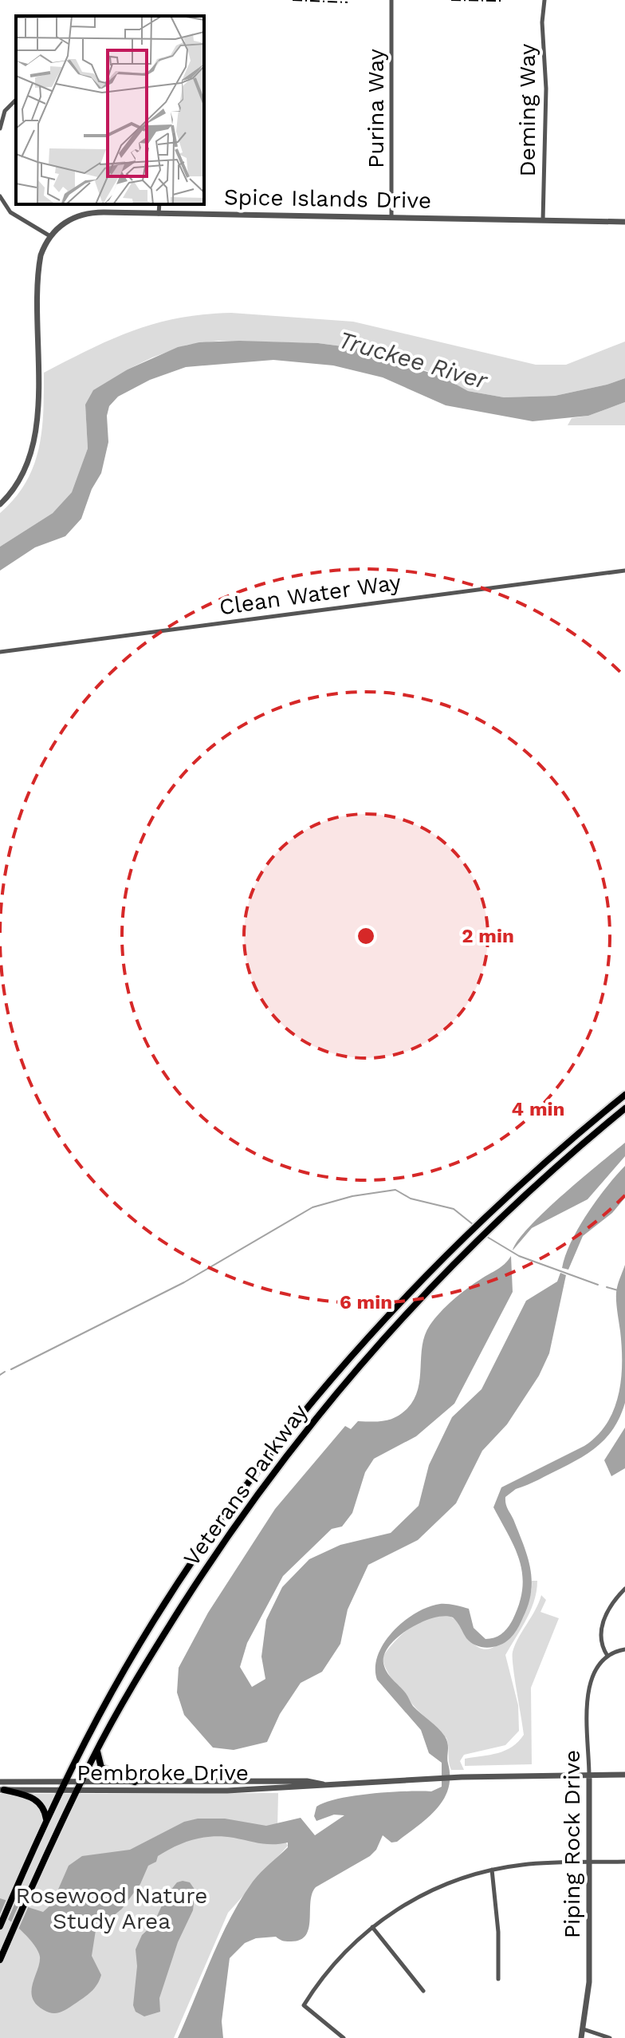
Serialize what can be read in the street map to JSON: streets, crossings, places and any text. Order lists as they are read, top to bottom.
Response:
{
  "streets": {
    "main road": ["Veterans Parkway"],
    "street": [
      "Purina Way",
      "Deming Way",
      "Spice Islands Drive",
      "Clean Water Way",
      "Pembroke Drive",
      "Piping Rock Drive"
    ]
  },
  "crossings": [
    ["Purina Way", "Spice Islands Drive"],
    ["Deming Way", "Spice Islands Drive"],
    ["Veterans Parkway", "Pembroke Drive"],
    ["Pembroke Drive", "Piping Rock Drive"]
  ],
  "water": ["Truckee River"],
  "parks": ["Rosewood Nature Study Area"],
  "rings": ["2 min", "4 min", "6 min"]
}
